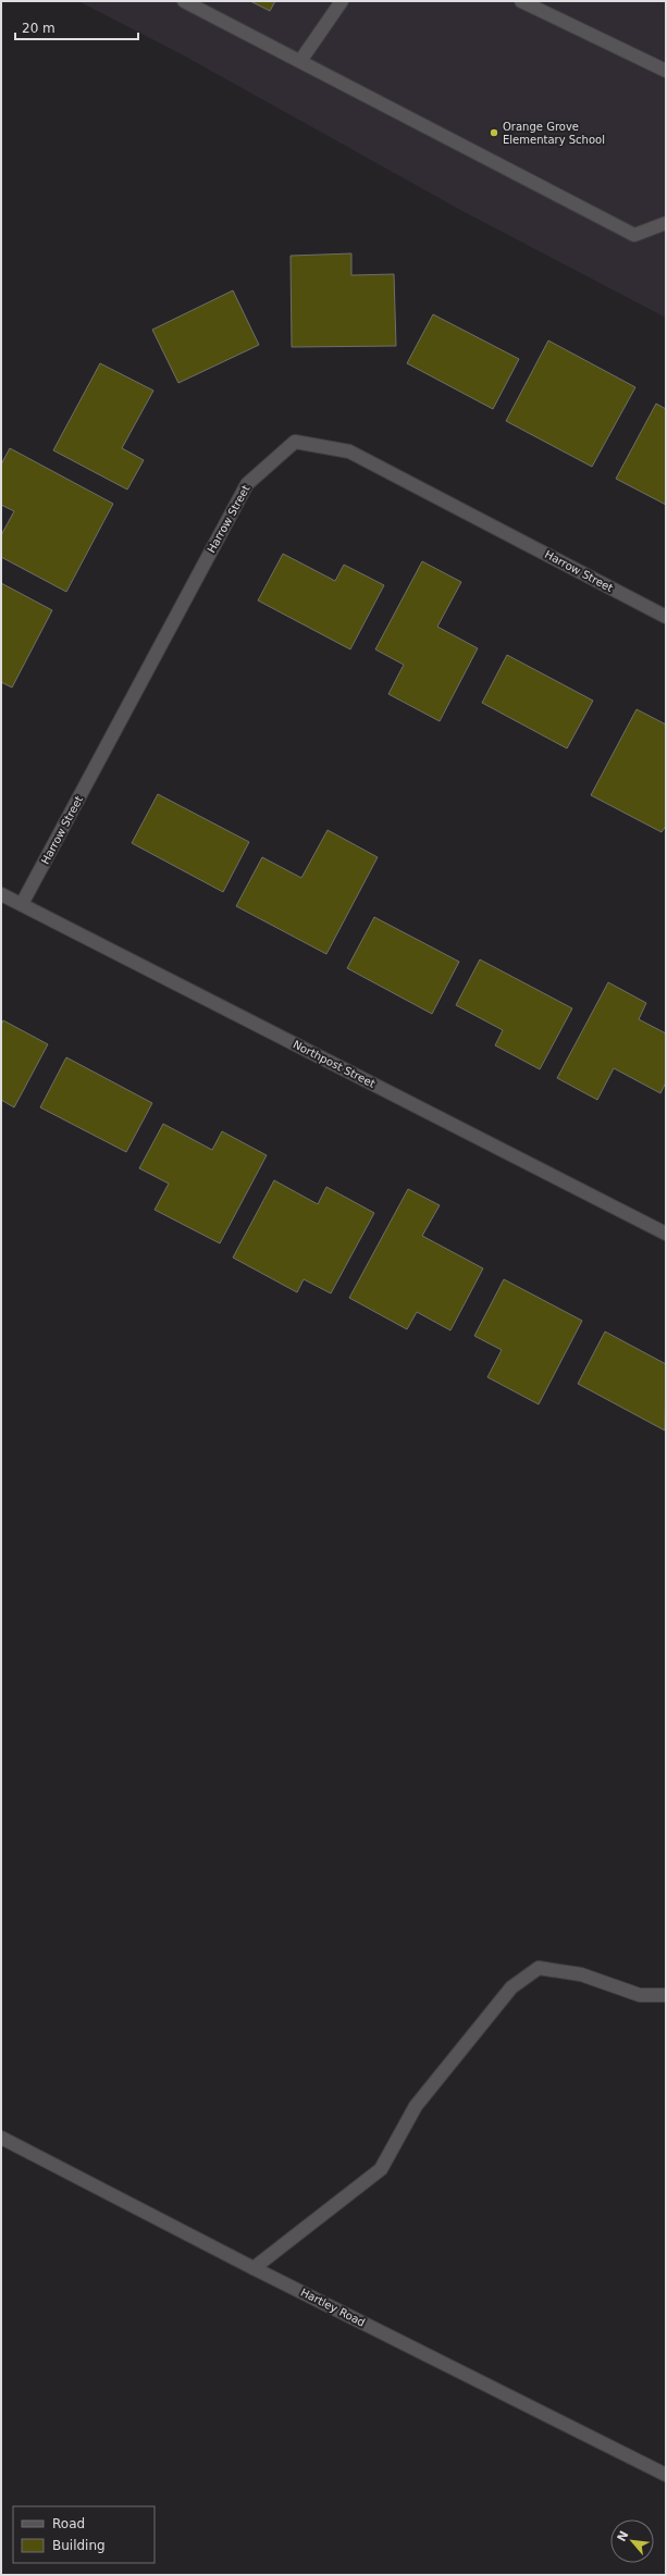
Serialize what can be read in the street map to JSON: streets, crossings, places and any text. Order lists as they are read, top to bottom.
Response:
{
  "streets": {
    "street": ["Harrow Street", "Northpost Street", "Hartley Road"]
  },
  "crossings": [
    ["Harrow Street", "Northpost Street"]
  ],
  "places": ["Orange Grove Elementary School"],
  "legend": ["Road", "Building"],
  "scale_bar": "20 m",
  "north": "top left"
}
